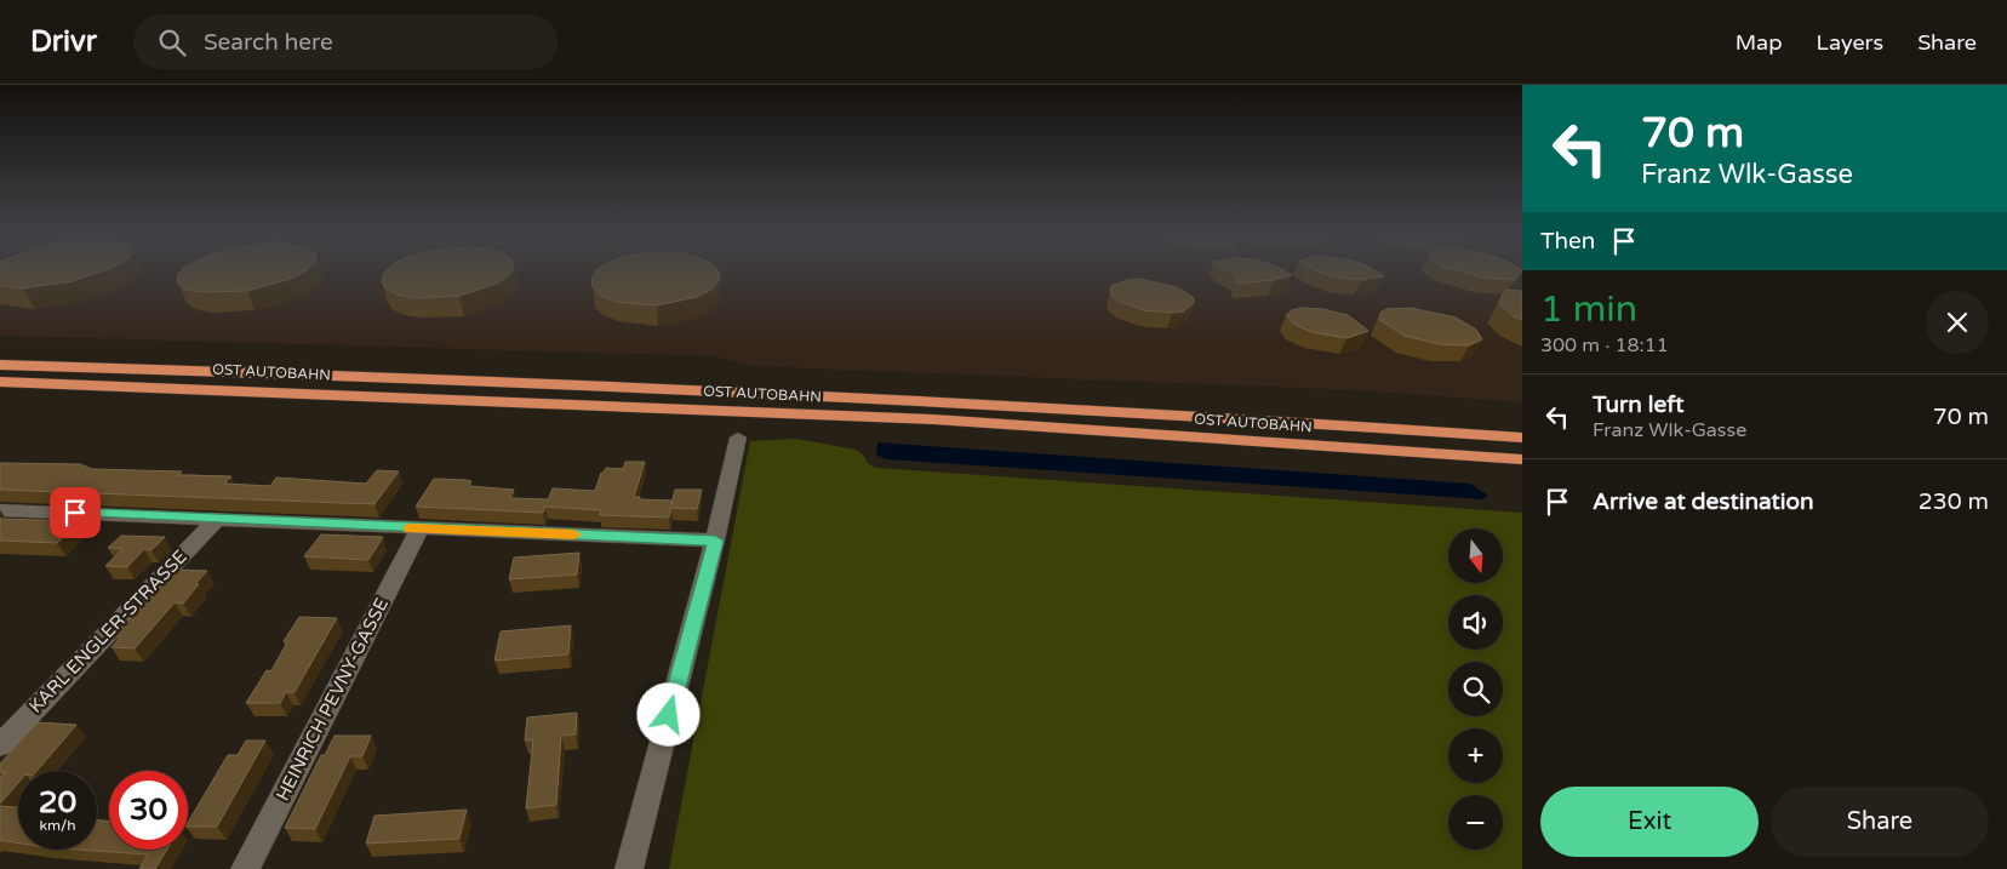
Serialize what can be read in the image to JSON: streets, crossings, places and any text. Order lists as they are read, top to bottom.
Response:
{
  "streets": {
    "highway": ["OST AUTOBAHN"],
    "street": ["KARL ENGLER-STRASSE", "HEINRICH PEVNY-GASSE"]
  },
  "north": "bottom",
  "page": {
    "header": "Drivr",
    "search": "Search here",
    "nav": ["Map", "Layers", "Share"],
    "turn": ["70 m", "Franz Wlk-Gasse"],
    "then": "Then",
    "heading": ["1 min", "300 m · 18:11"],
    "list": [
      {
        "name": "Turn left",
        "note": "Franz Wlk-Gasse",
        "value": "70 m"
      },
      {
        "name": "Arrive at destination",
        "value": "230 m"
      }
    ],
    "map_buttons": ["+", "−"],
    "speed": "20 km/h",
    "limit": "30",
    "buttons": ["Exit", "Share"]
  }
}
